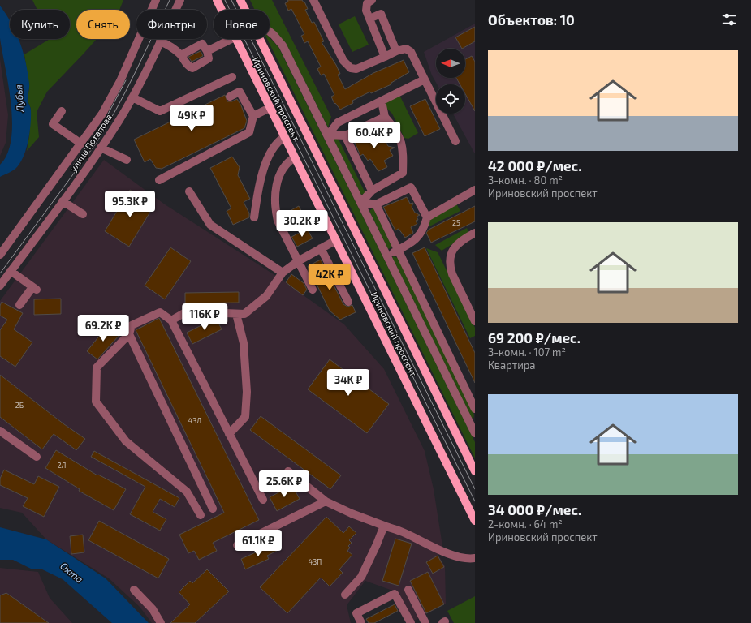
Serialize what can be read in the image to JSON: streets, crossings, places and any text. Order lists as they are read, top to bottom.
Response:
{
  "streets": {
    "main road": ["Ириновский проспект"],
    "street": ["улица Потапова"]
  },
  "water": ["Лубья", "Охта"],
  "house_numbers": [
    "25",
    "2Б",
    "43Л",
    "2Л",
    "43П"
  ],
  "north": "left",
  "page": {
    "heading": "Объектов: 10",
    "chip": [
      "Купить",
      "Снять",
      "Фильтры",
      "Новое"
    ],
    "list": [
      {
        "name": "42 000 ₽/мес.",
        "note": "3-комн. · 80 m² · Ириновский проспект"
      },
      {
        "name": "69 200 ₽/мес.",
        "note": "3-комн. · 107 m² · Квартира"
      },
      {
        "name": "34 000 ₽/мес.",
        "note": "2-комн. · 64 m² · Ириновский проспект"
      }
    ],
    "price": [
      "49K ₽",
      "60.4K ₽",
      "95.3K ₽",
      "30.2K ₽",
      "42K ₽",
      "116K ₽",
      "69.2K ₽",
      "34K ₽",
      "25.6K ₽",
      "61.1K ₽"
    ]
  }
}
